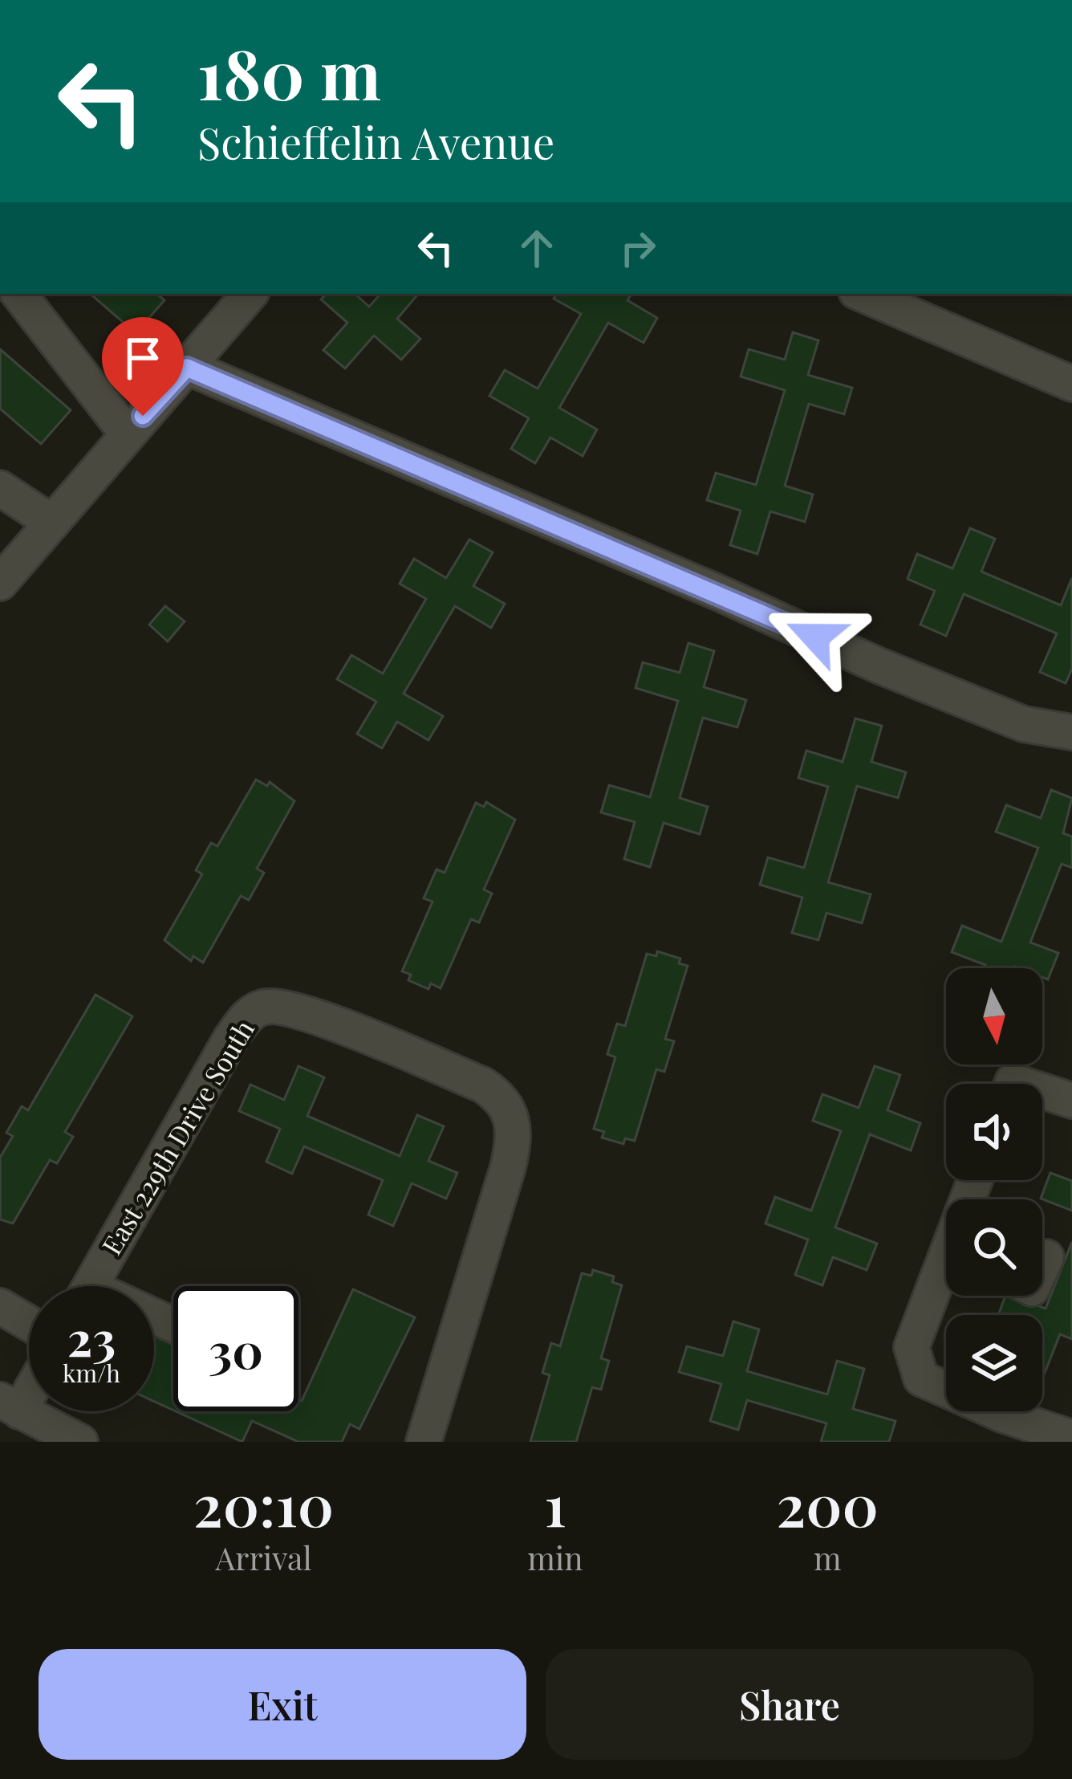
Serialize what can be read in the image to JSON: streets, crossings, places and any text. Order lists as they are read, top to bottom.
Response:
{
  "streets": {
    "street": ["East 229th Drive South"]
  },
  "north": "bottom",
  "page": {
    "turn": ["180 m", "Schieffelin Avenue"],
    "speed": "23 km/h",
    "limit": "30",
    "eta": [
      "20:10",
      "Arrival",
      "1",
      "min",
      "200",
      "m"
    ],
    "buttons": ["Exit", "Share"]
  }
}
